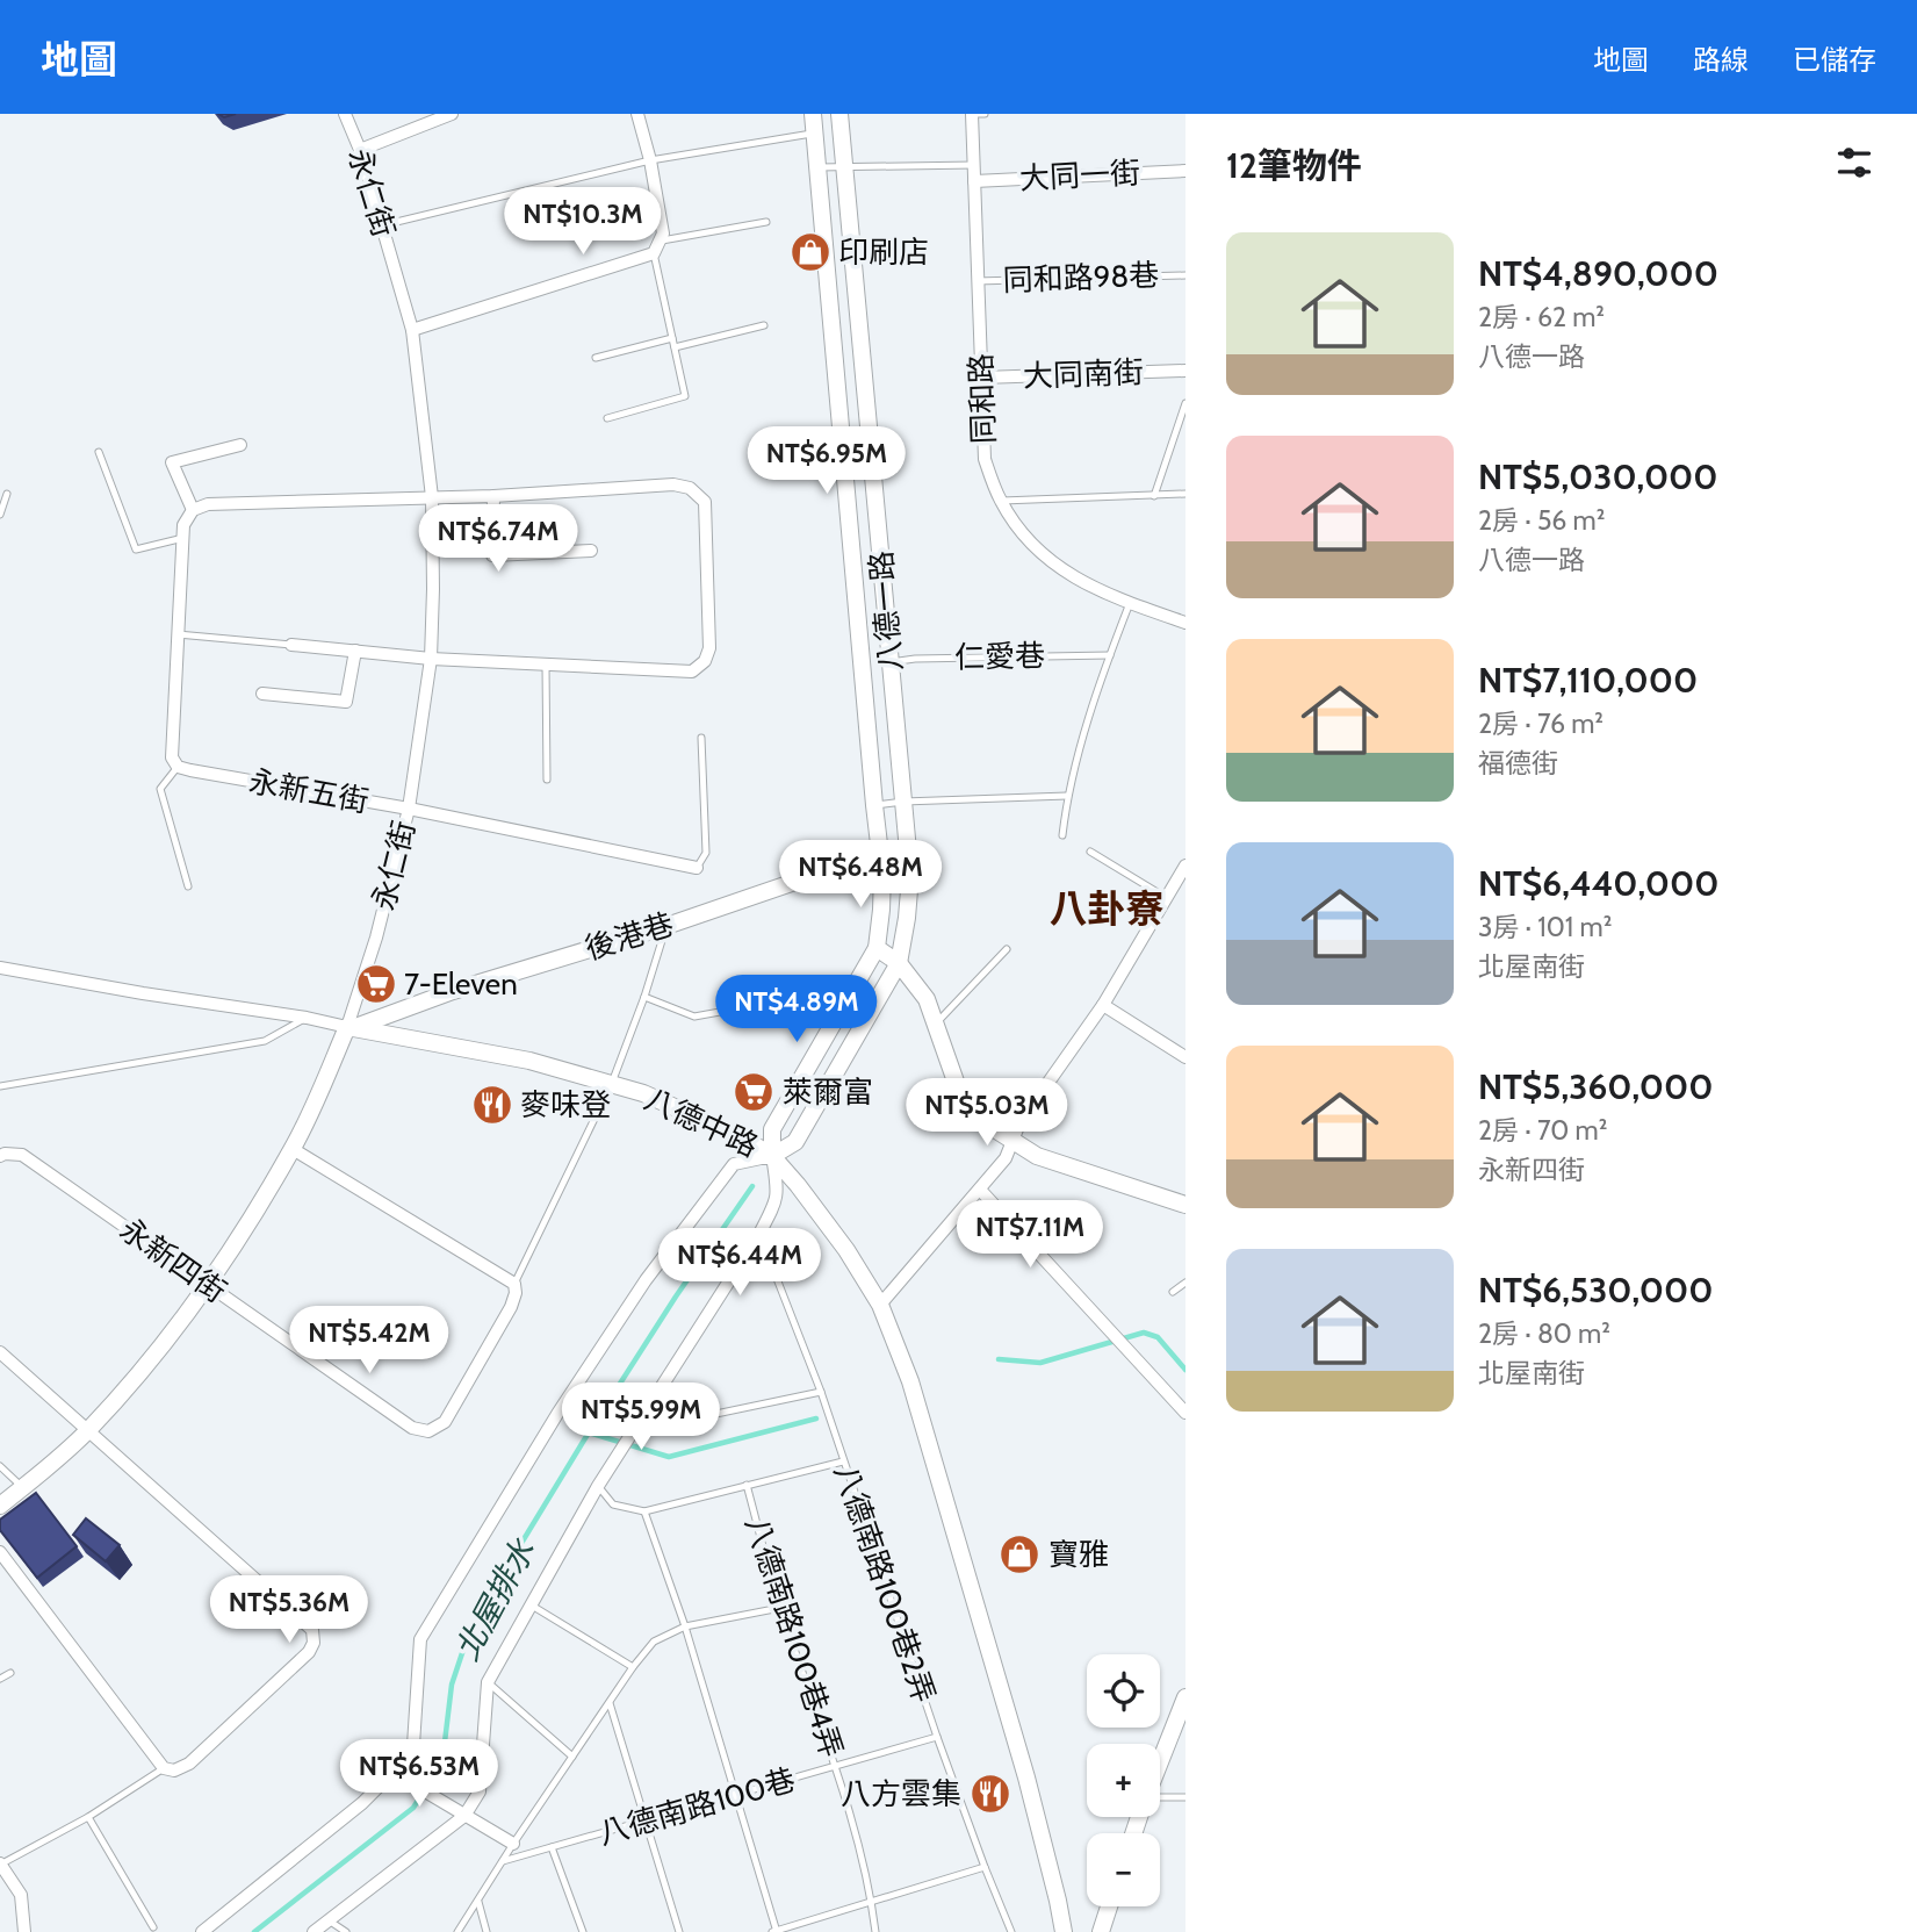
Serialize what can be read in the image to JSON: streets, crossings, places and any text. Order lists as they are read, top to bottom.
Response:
{
  "streets": {
    "street": [
      "大同一街",
      "永仁街",
      "大同南街",
      "同和路",
      "八德一路",
      "永新五街",
      "後港巷",
      "八德中路",
      "永新四街"
    ],
    "lane": [
      "同和路98巷",
      "仁愛巷",
      "八德南路100巷2弄",
      "八德南路100巷4弄",
      "八德南路100巷"
    ]
  },
  "crossings": [
    ["大同一街", "同和路"],
    ["永仁街", "永新五街"],
    ["永仁街", "後港巷"],
    ["永仁街", "八德中路"],
    ["永仁街", "永新四街"],
    ["同和路98巷", "同和路"],
    ["大同南街", "同和路"],
    ["八德一路", "仁愛巷"],
    ["八德一路", "後港巷"],
    ["八德一路", "八德中路"],
    ["後港巷", "八德中路"],
    ["八德南路100巷2弄", "八德南路100巷"],
    ["八德南路100巷4弄", "八德南路100巷"]
  ],
  "districts": ["八卦寮"],
  "water": ["北屋排水"],
  "places": {
    "shop": ["印刷店", "寶雅"],
    "supermarket": ["7-Eleven", "萊爾富"],
    "restaurant": ["麥味登", "八方雲集"]
  },
  "page": {
    "header": "地圖",
    "nav": ["地圖", "路線", "已儲存"],
    "heading": "12筆物件",
    "price": [
      "NT$10.3M",
      "NT$6.95M",
      "NT$6.74M",
      "NT$6.48M",
      "NT$4.89M",
      "NT$5.03M",
      "NT$7.11M",
      "NT$6.44M",
      "NT$5.42M",
      "NT$5.99M",
      "NT$5.36M",
      "NT$6.53M"
    ],
    "list": [
      {
        "name": "NT$4,890,000",
        "note": "2房 · 62 m² · 八德一路"
      },
      {
        "name": "NT$5,030,000",
        "note": "2房 · 56 m² · 八德一路"
      },
      {
        "name": "NT$7,110,000",
        "note": "2房 · 76 m² · 福德街"
      },
      {
        "name": "NT$6,440,000",
        "note": "3房 · 101 m² · 北屋南街"
      },
      {
        "name": "NT$5,360,000",
        "note": "2房 · 70 m² · 永新四街"
      },
      {
        "name": "NT$6,530,000",
        "note": "2房 · 80 m² · 北屋南街"
      }
    ],
    "map_buttons": ["+", "−"]
  }
}
